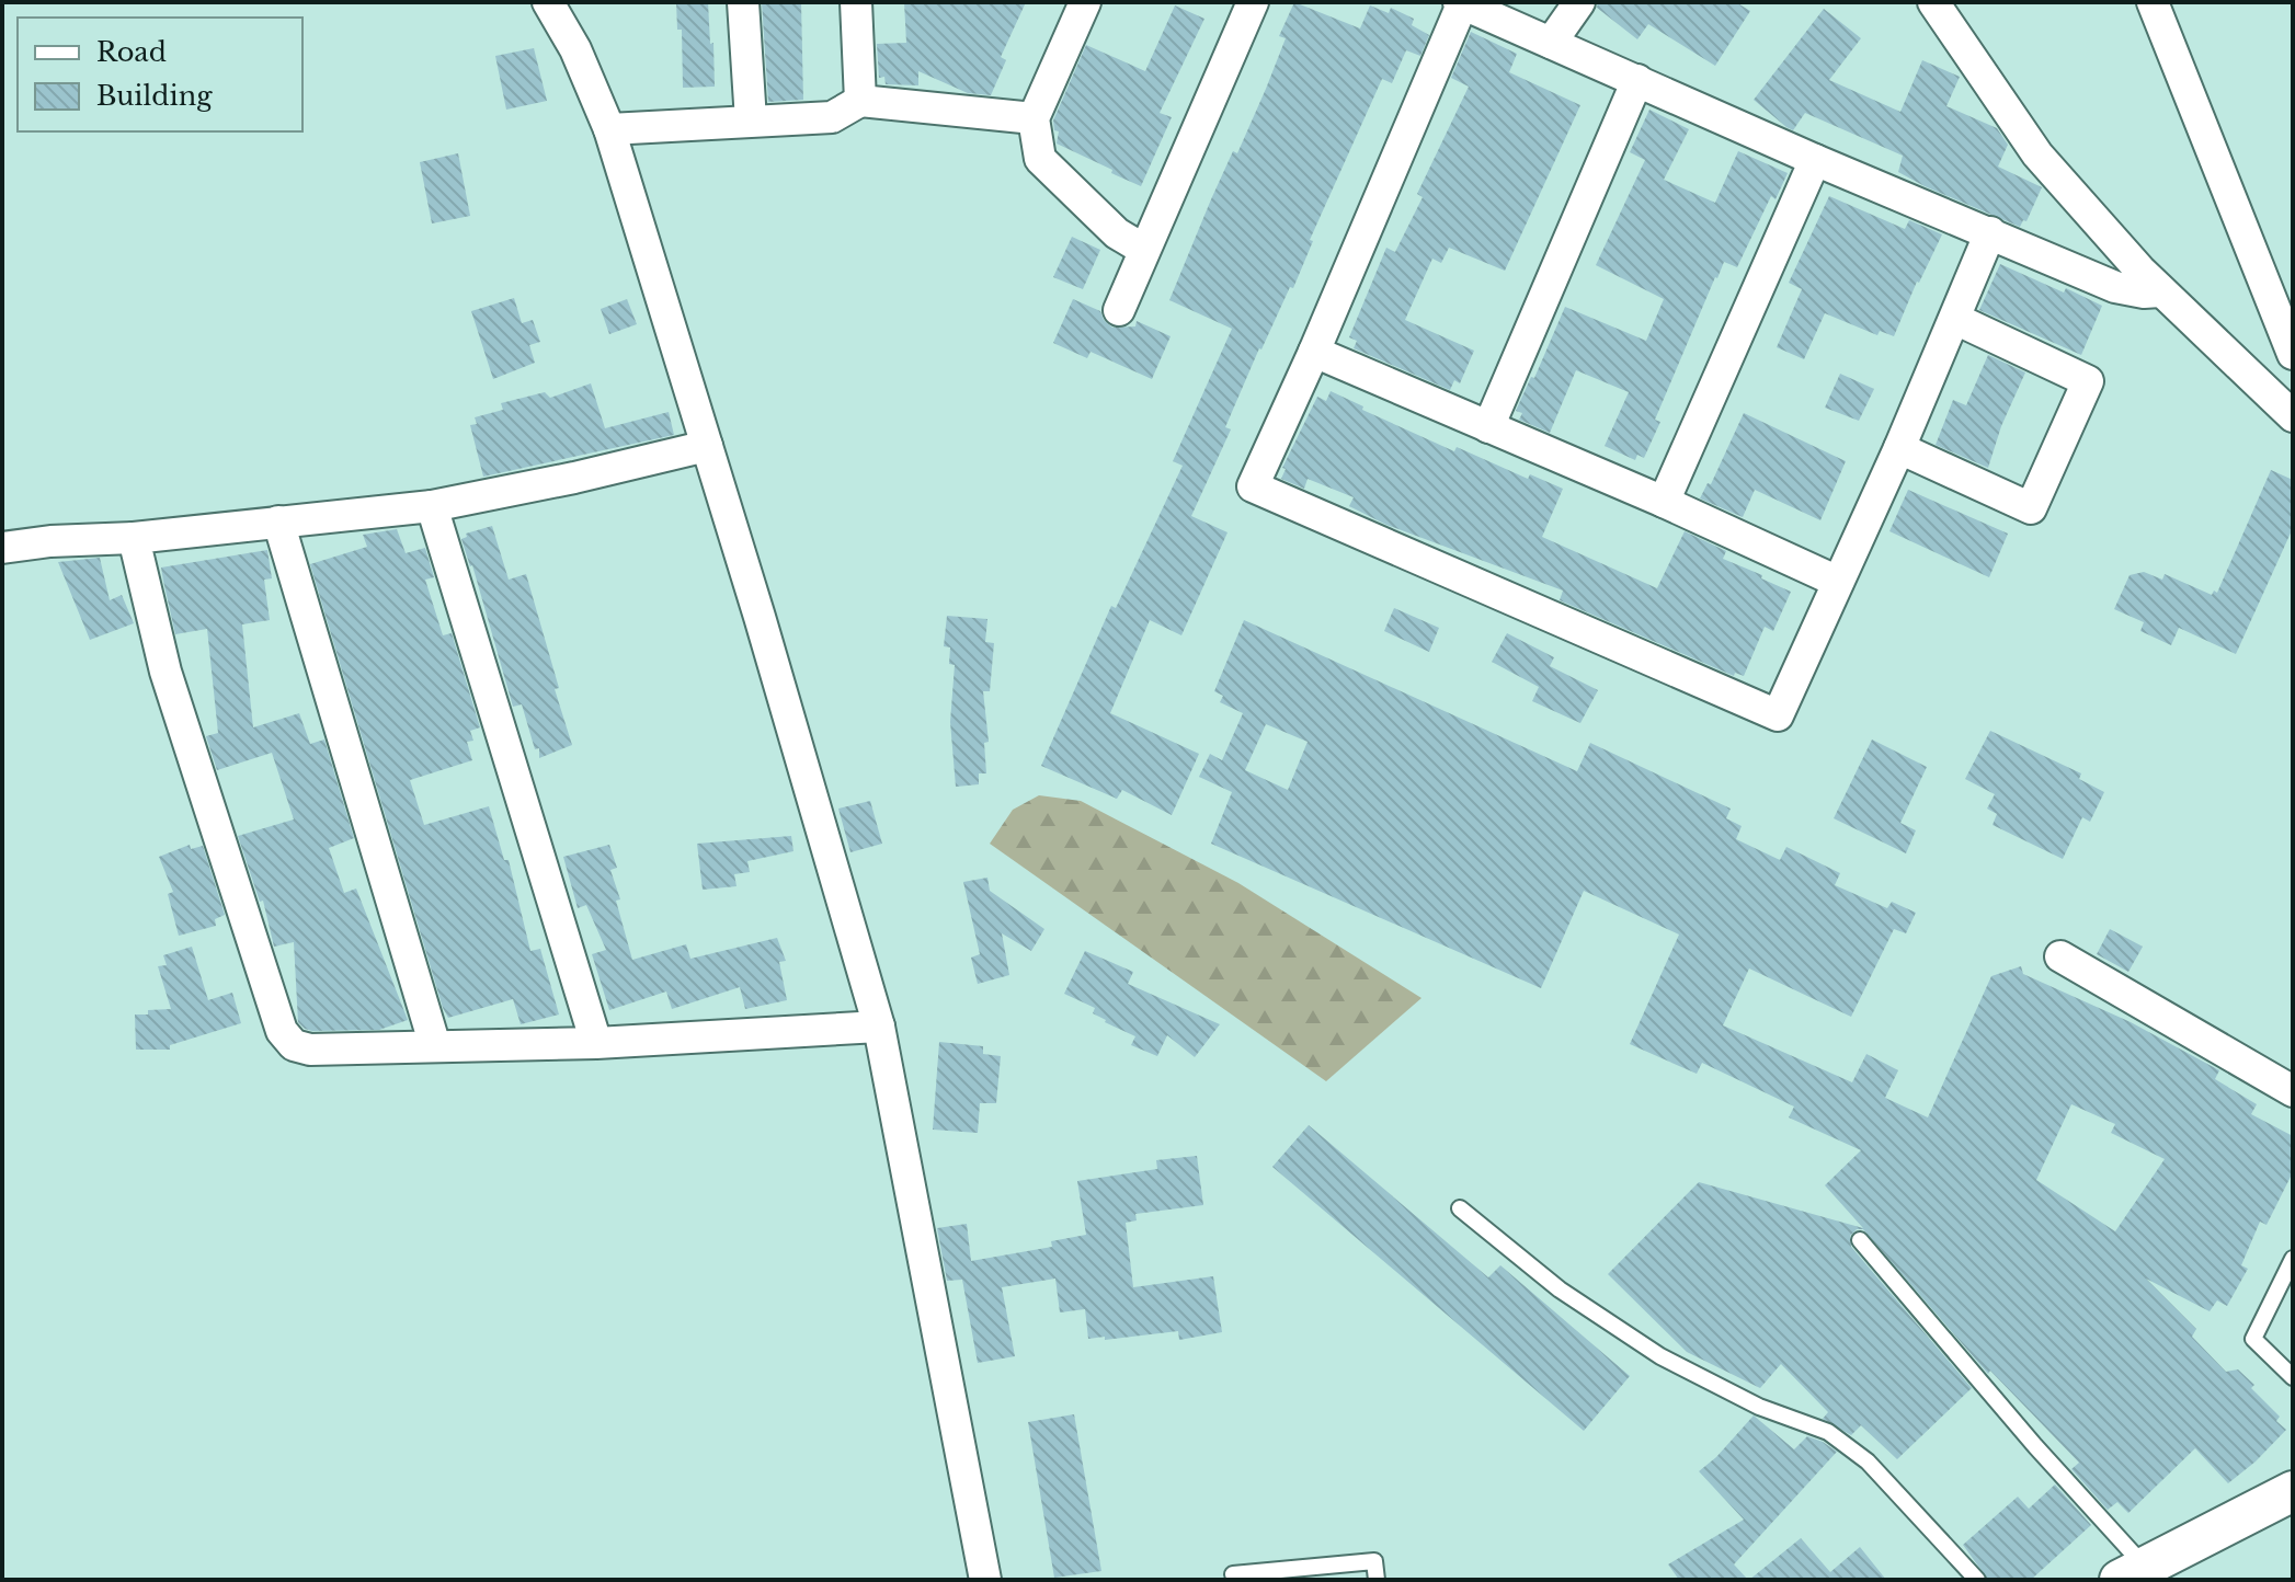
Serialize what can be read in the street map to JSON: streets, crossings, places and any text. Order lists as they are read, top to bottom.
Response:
{
  "legend": ["Road", "Building"]
}
